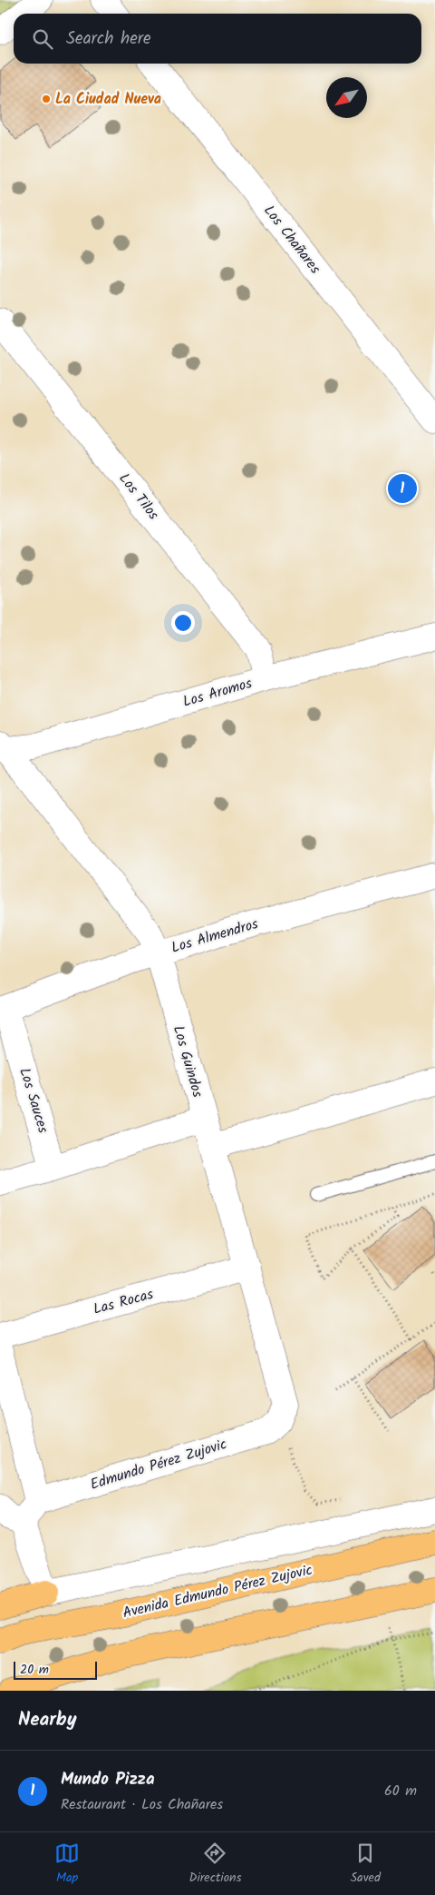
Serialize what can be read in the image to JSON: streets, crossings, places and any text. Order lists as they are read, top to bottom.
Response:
{
  "streets": {
    "highway": ["Avenida Edmundo Pérez Zujovic"],
    "street": [
      "Los Chañares",
      "Los Tilos",
      "Los Aromos",
      "Los Almendros",
      "Los Guindos",
      "Los Sauces",
      "Las Rocas",
      "Edmundo Pérez Zujovic"
    ]
  },
  "crossings": [
    ["Los Tilos", "Los Aromos"],
    ["Los Aromos", "Los Guindos"],
    ["Los Almendros", "Los Guindos"],
    ["Los Almendros", "Los Sauces"],
    ["Los Guindos", "Las Rocas"],
    ["Los Guindos", "Edmundo Pérez Zujovic"]
  ],
  "places": ["La Ciudad Nueva"],
  "scale_bar": "20 m",
  "north": "bottom left",
  "page": {
    "search": "Search here",
    "pins": "1",
    "scale": "20 m",
    "heading": "Nearby",
    "list": [
      {
        "mark": "1",
        "name": "Mundo Pizza",
        "note": "Restaurant · Los Chañares",
        "value": "60 m"
      }
    ],
    "nav": ["Map", "Directions", "Saved"]
  }
}
